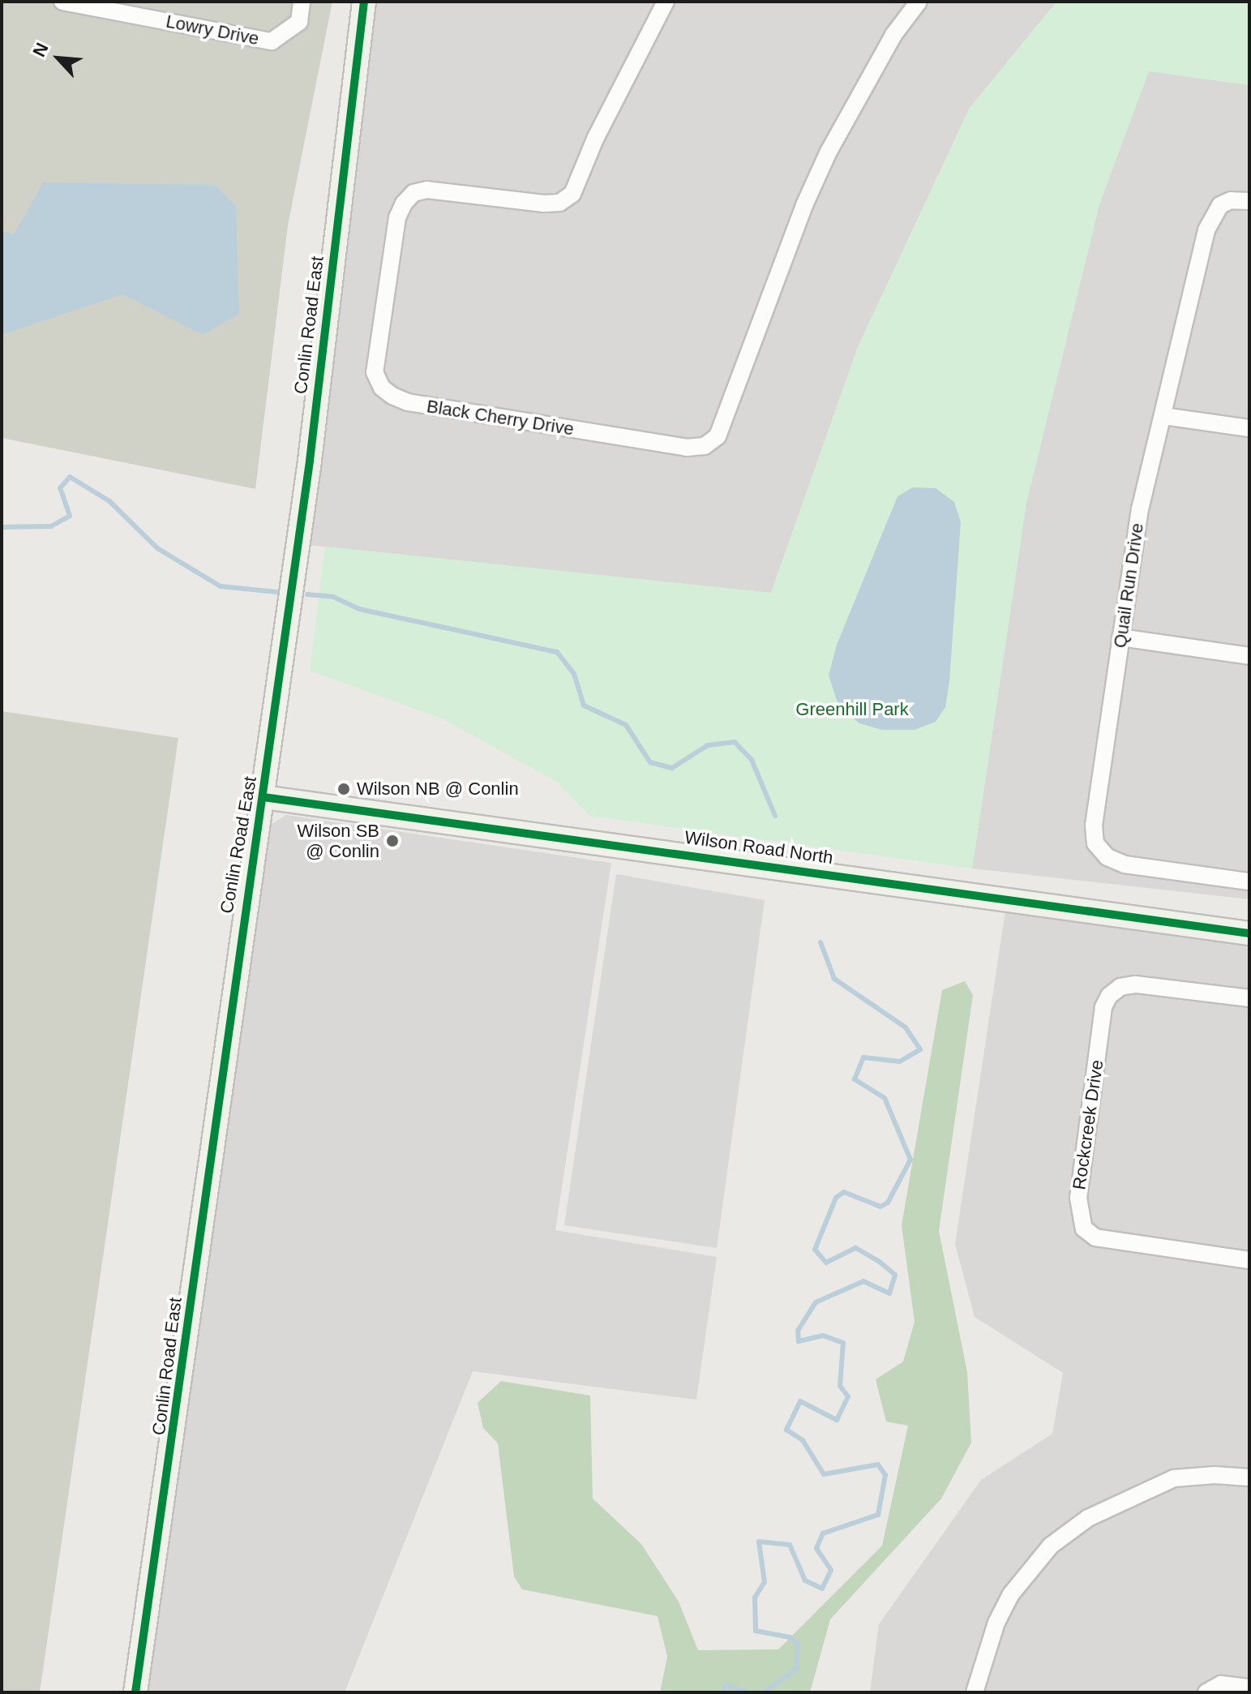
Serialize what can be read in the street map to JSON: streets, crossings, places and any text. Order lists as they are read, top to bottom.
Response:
{
  "streets": {
    "street": [
      "Lowry Drive",
      "Conlin Road East",
      "Black Cherry Drive",
      "Quail Run Drive",
      "Wilson Road North",
      "Rockcreek Drive"
    ]
  },
  "crossings": [
    ["Conlin Road East", "Wilson Road North"]
  ],
  "parks": ["Greenhill Park"],
  "places": ["Wilson NB @ Conlin", "Wilson SB @ Conlin"],
  "north": "top left"
}
